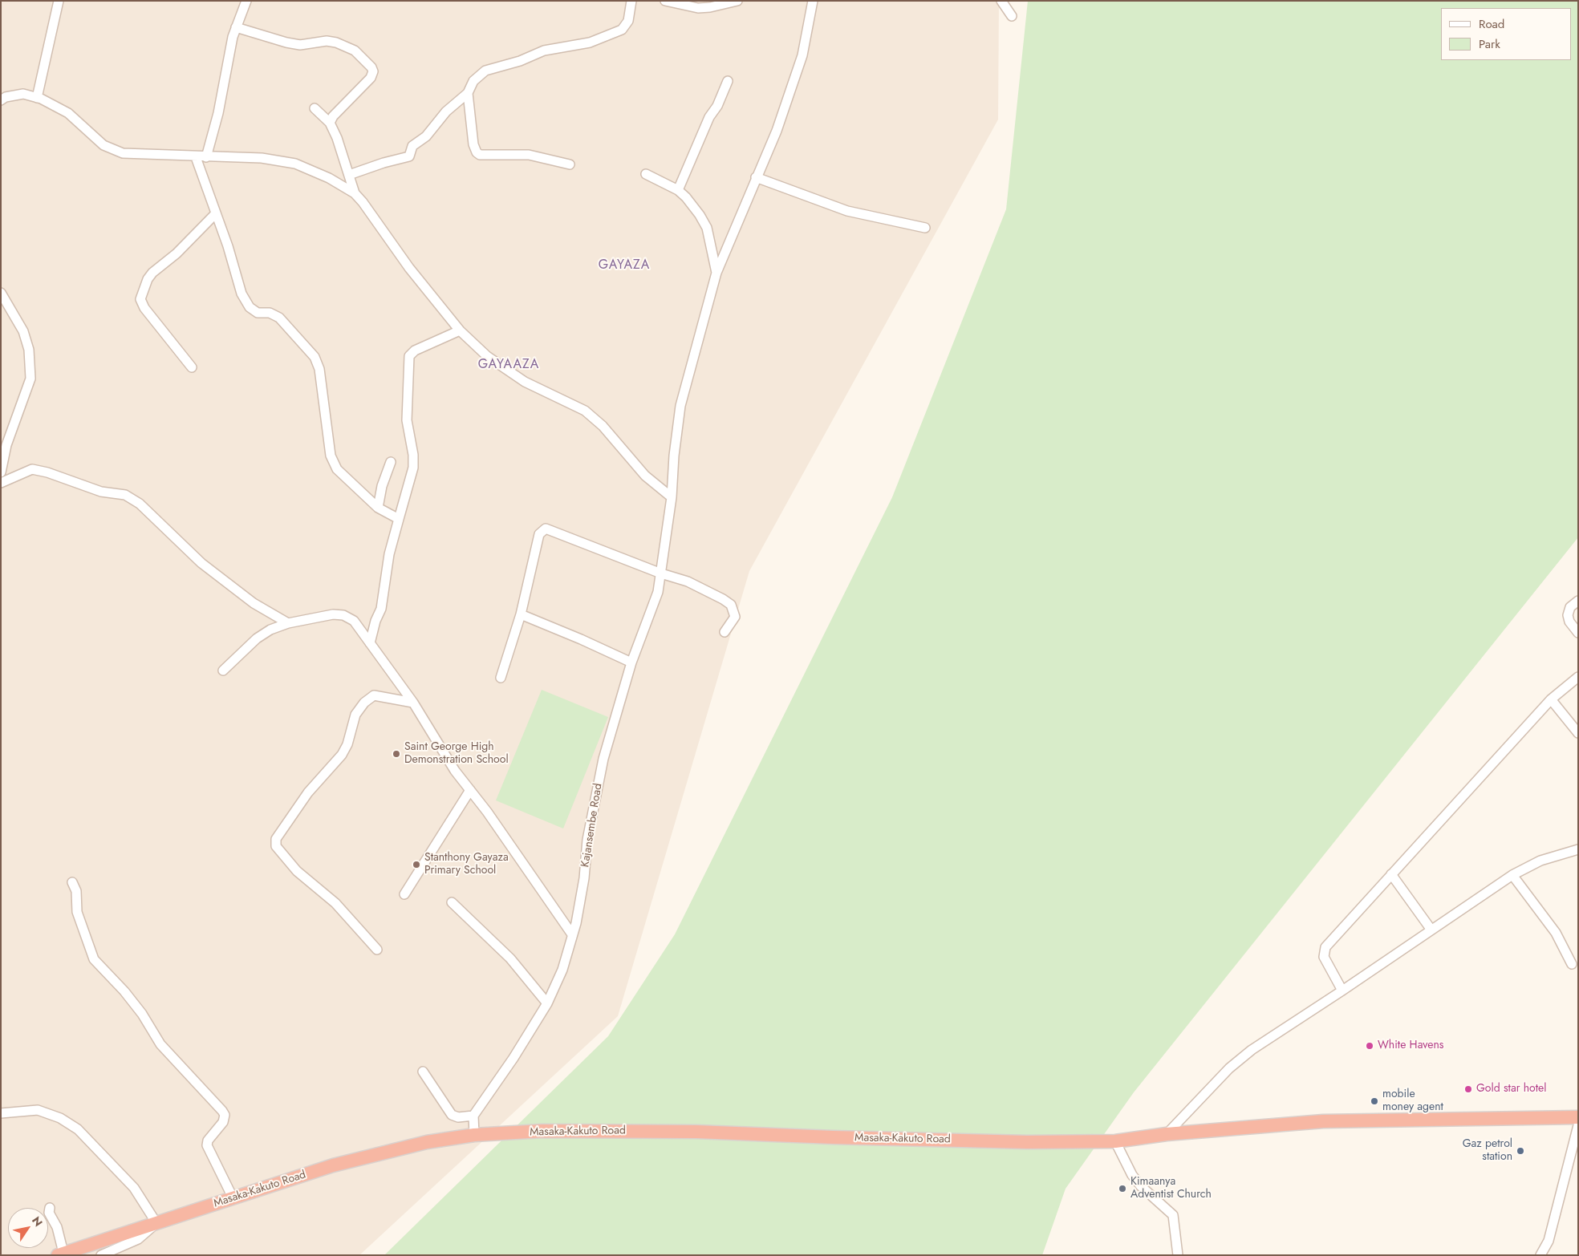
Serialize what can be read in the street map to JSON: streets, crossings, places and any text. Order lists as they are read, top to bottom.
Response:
{
  "streets": {
    "highway": ["Masaka-Kakuto Road"],
    "street": ["Kajansembe Road"]
  },
  "districts": ["GAYAZA", "GAYAAZA"],
  "places": [
    "Saint George High Demonstration School",
    "Stanthony Gayaza Primary School",
    "White Havens",
    "Gold star hotel",
    "mobile money agent",
    "Gaz petrol station",
    "Kimaanya Adventist Church"
  ],
  "legend": ["Road", "Park"],
  "north": "top right"
}
